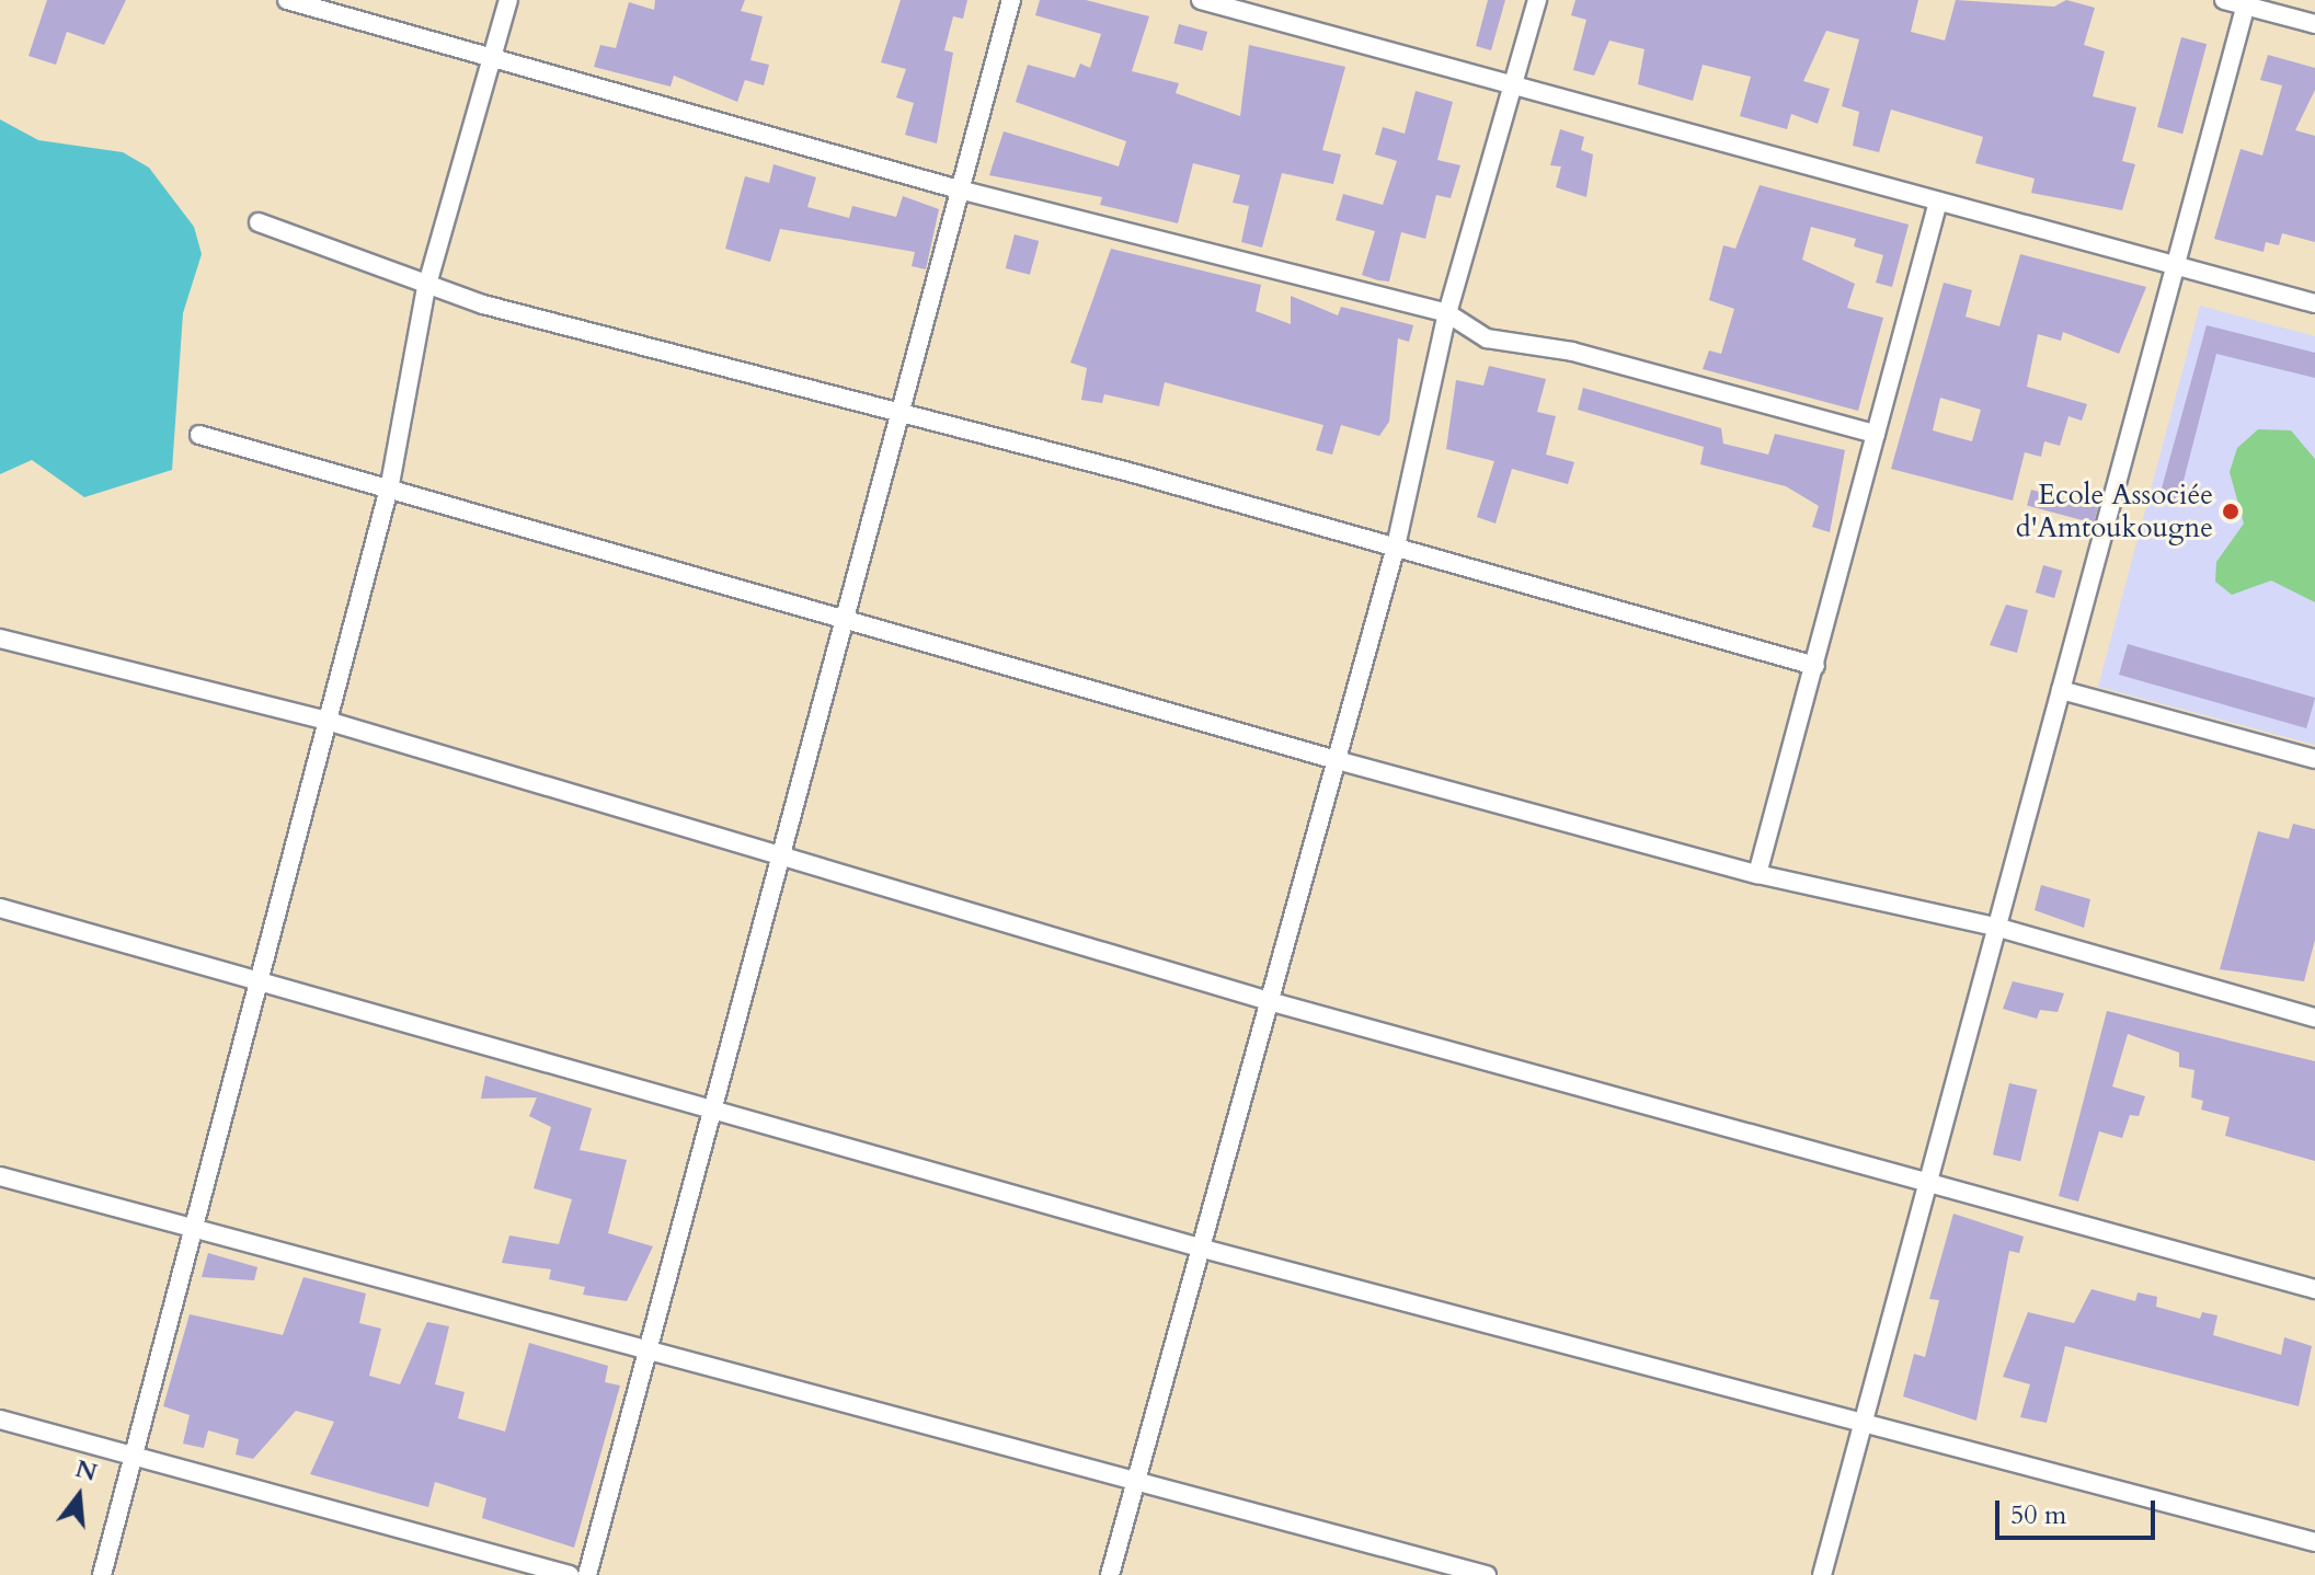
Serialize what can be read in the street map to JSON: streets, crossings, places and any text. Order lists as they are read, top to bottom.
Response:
{
  "places": ["Ecole Associée d'Amtoukougne"],
  "scale_bar": "50 m",
  "north": "top"
}
